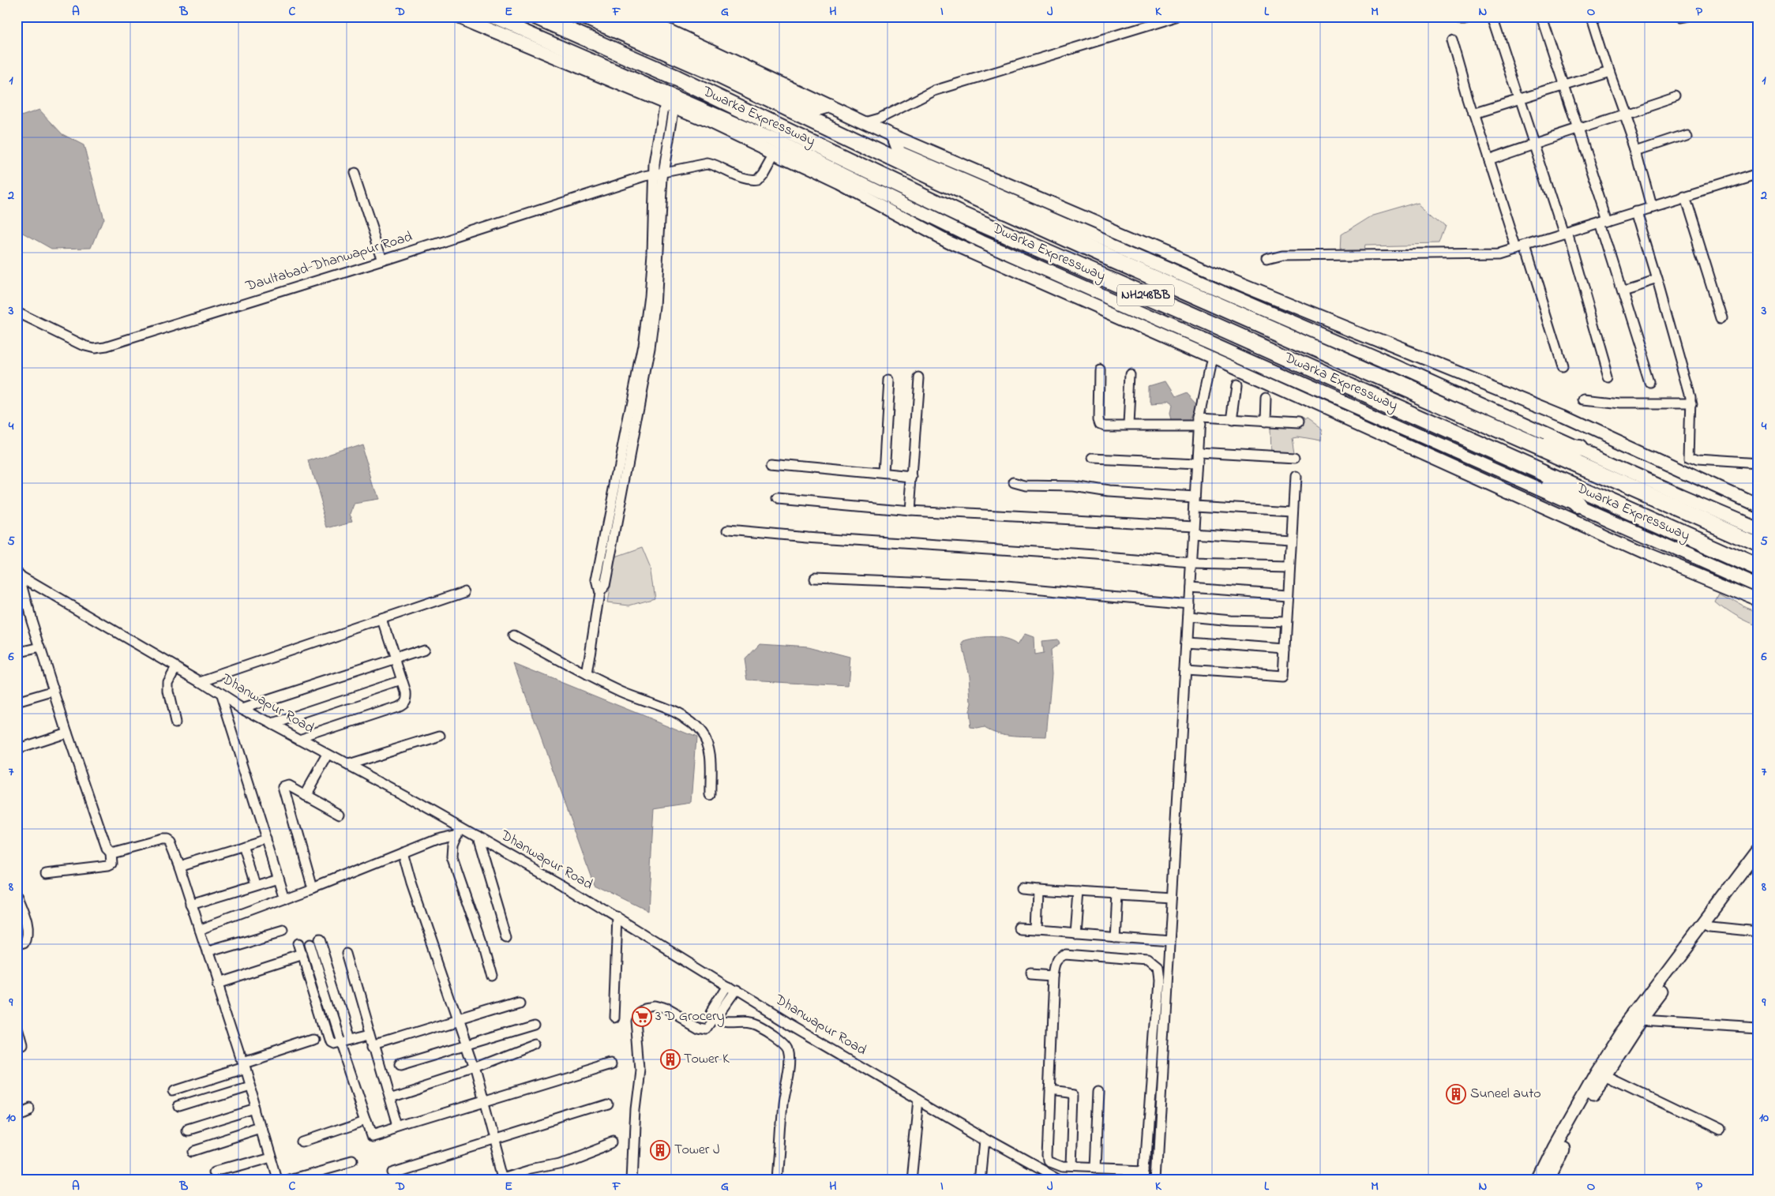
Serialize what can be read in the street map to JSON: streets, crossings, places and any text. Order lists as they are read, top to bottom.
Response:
{
  "streets": {
    "highway": ["Dwarka Expressway", "NH248BB"],
    "street": ["Daultabad-Dhanwapur Road", "Dhanwapur Road"]
  },
  "places": {
    "supermarket": ["3 D Grocery"],
    "building": ["Tower K", "Suneel auto", "Tower J"]
  },
  "grid": {
    "columns": [
      "A",
      "B",
      "C",
      "D",
      "E",
      "F",
      "G",
      "H",
      "I",
      "J",
      "K",
      "L",
      "M",
      "N",
      "O",
      "P"
    ],
    "rows": [
      "1",
      "2",
      "3",
      "4",
      "5",
      "6",
      "7",
      "8",
      "9",
      "10"
    ]
  }
}
